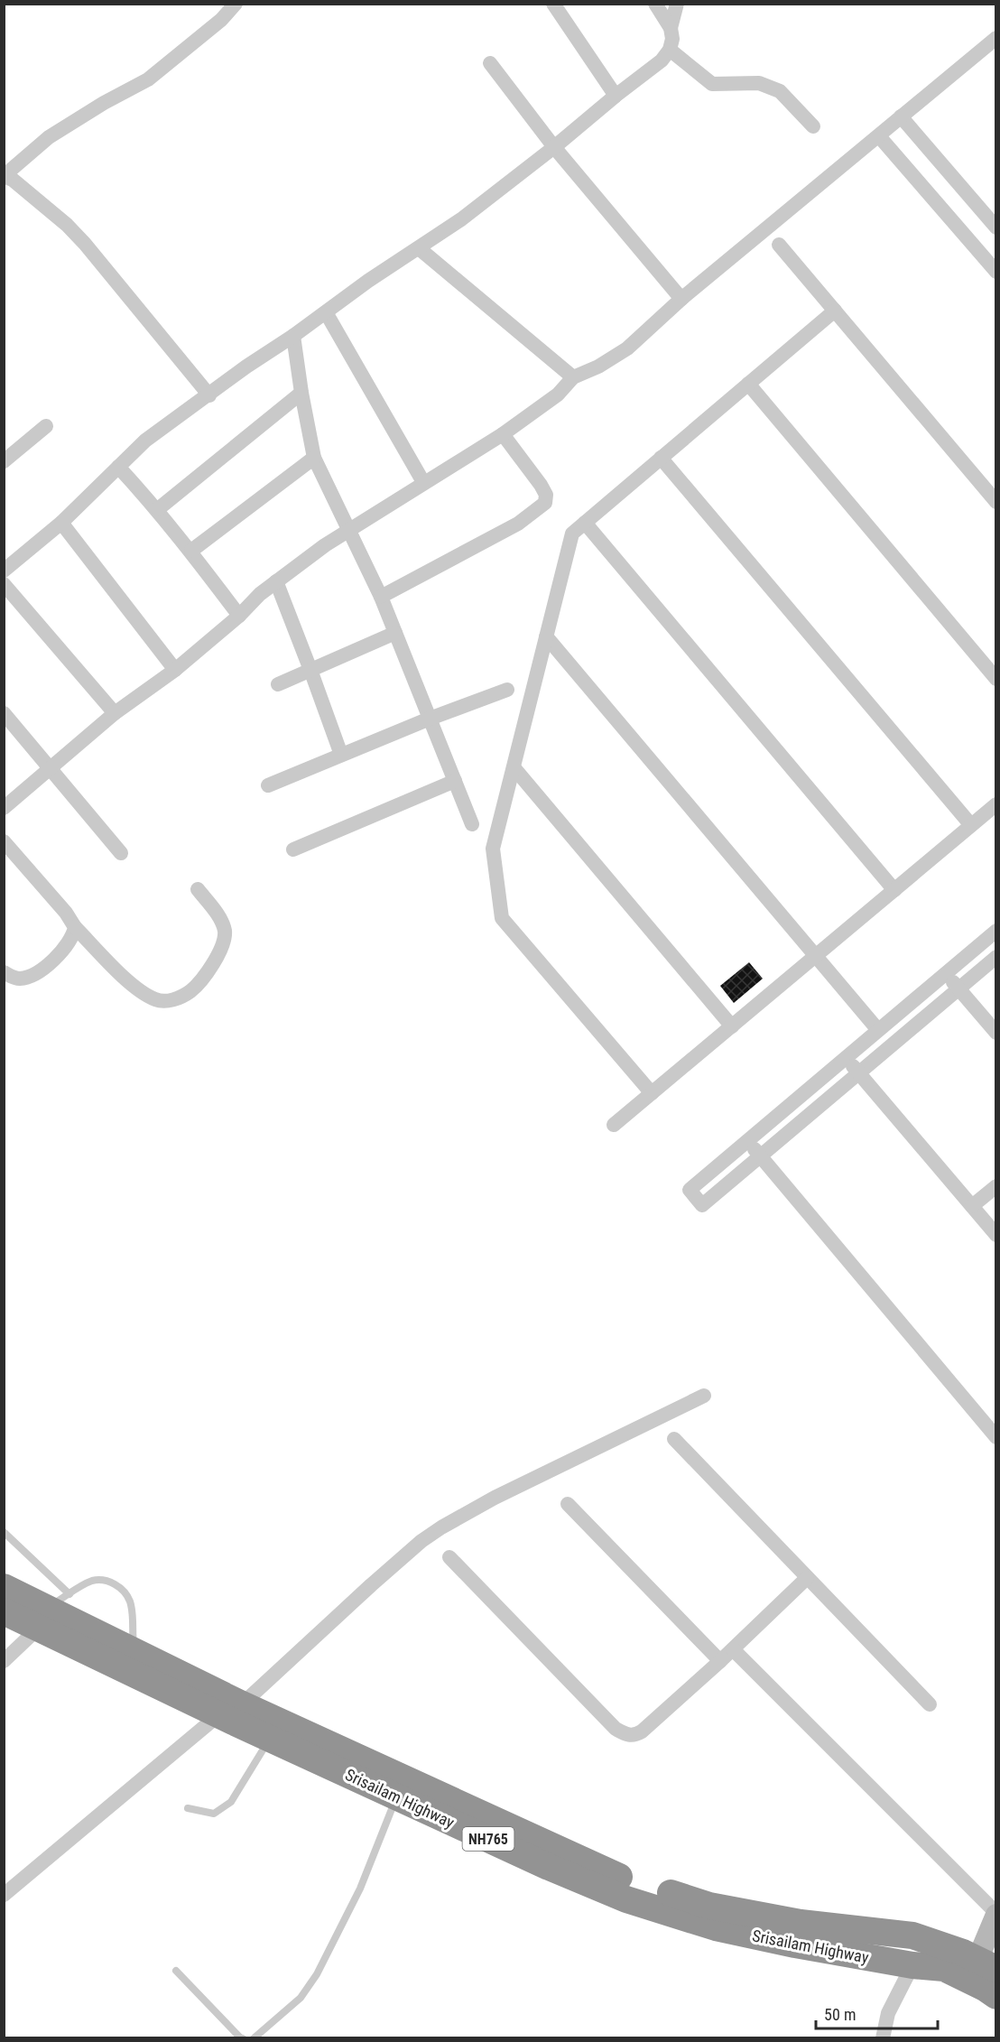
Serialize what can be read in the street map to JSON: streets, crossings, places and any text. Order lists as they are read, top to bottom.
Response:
{
  "streets": {
    "highway": ["Srisailam Highway", "NH765"]
  },
  "scale_bar": "50 m"
}
